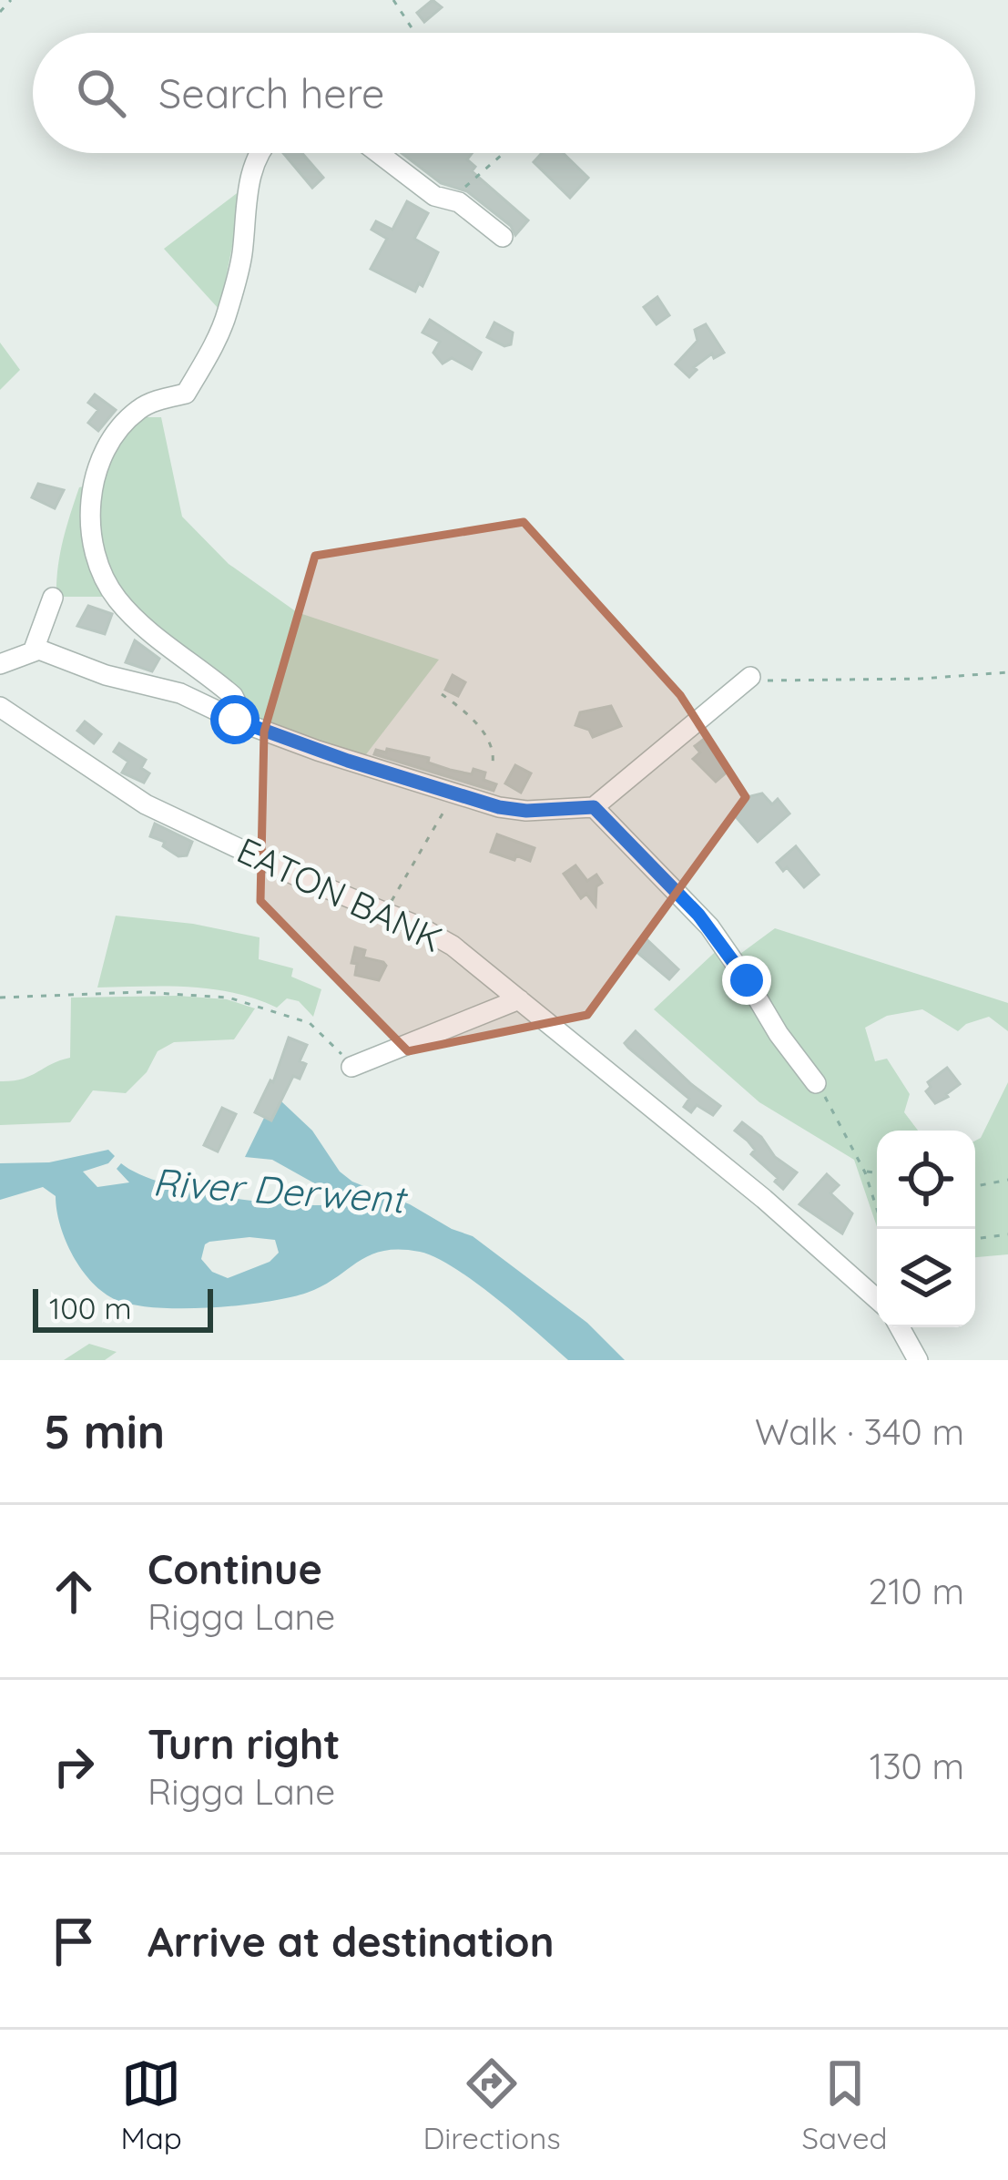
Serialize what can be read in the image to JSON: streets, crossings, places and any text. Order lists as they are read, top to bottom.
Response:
{
  "streets": {
    "street": ["EATON BANK"]
  },
  "water": ["River Derwent"],
  "scale_bar": "100 m",
  "page": {
    "search": "Search here",
    "scale": "100 m",
    "heading": ["5 min", "Walk · 340 m"],
    "list": [
      ["Continue", "Rigga Lane", "210 m"],
      ["Turn right", "Rigga Lane", "130 m"],
      "Arrive at destination"
    ],
    "nav": ["Map", "Directions", "Saved"]
  }
}
